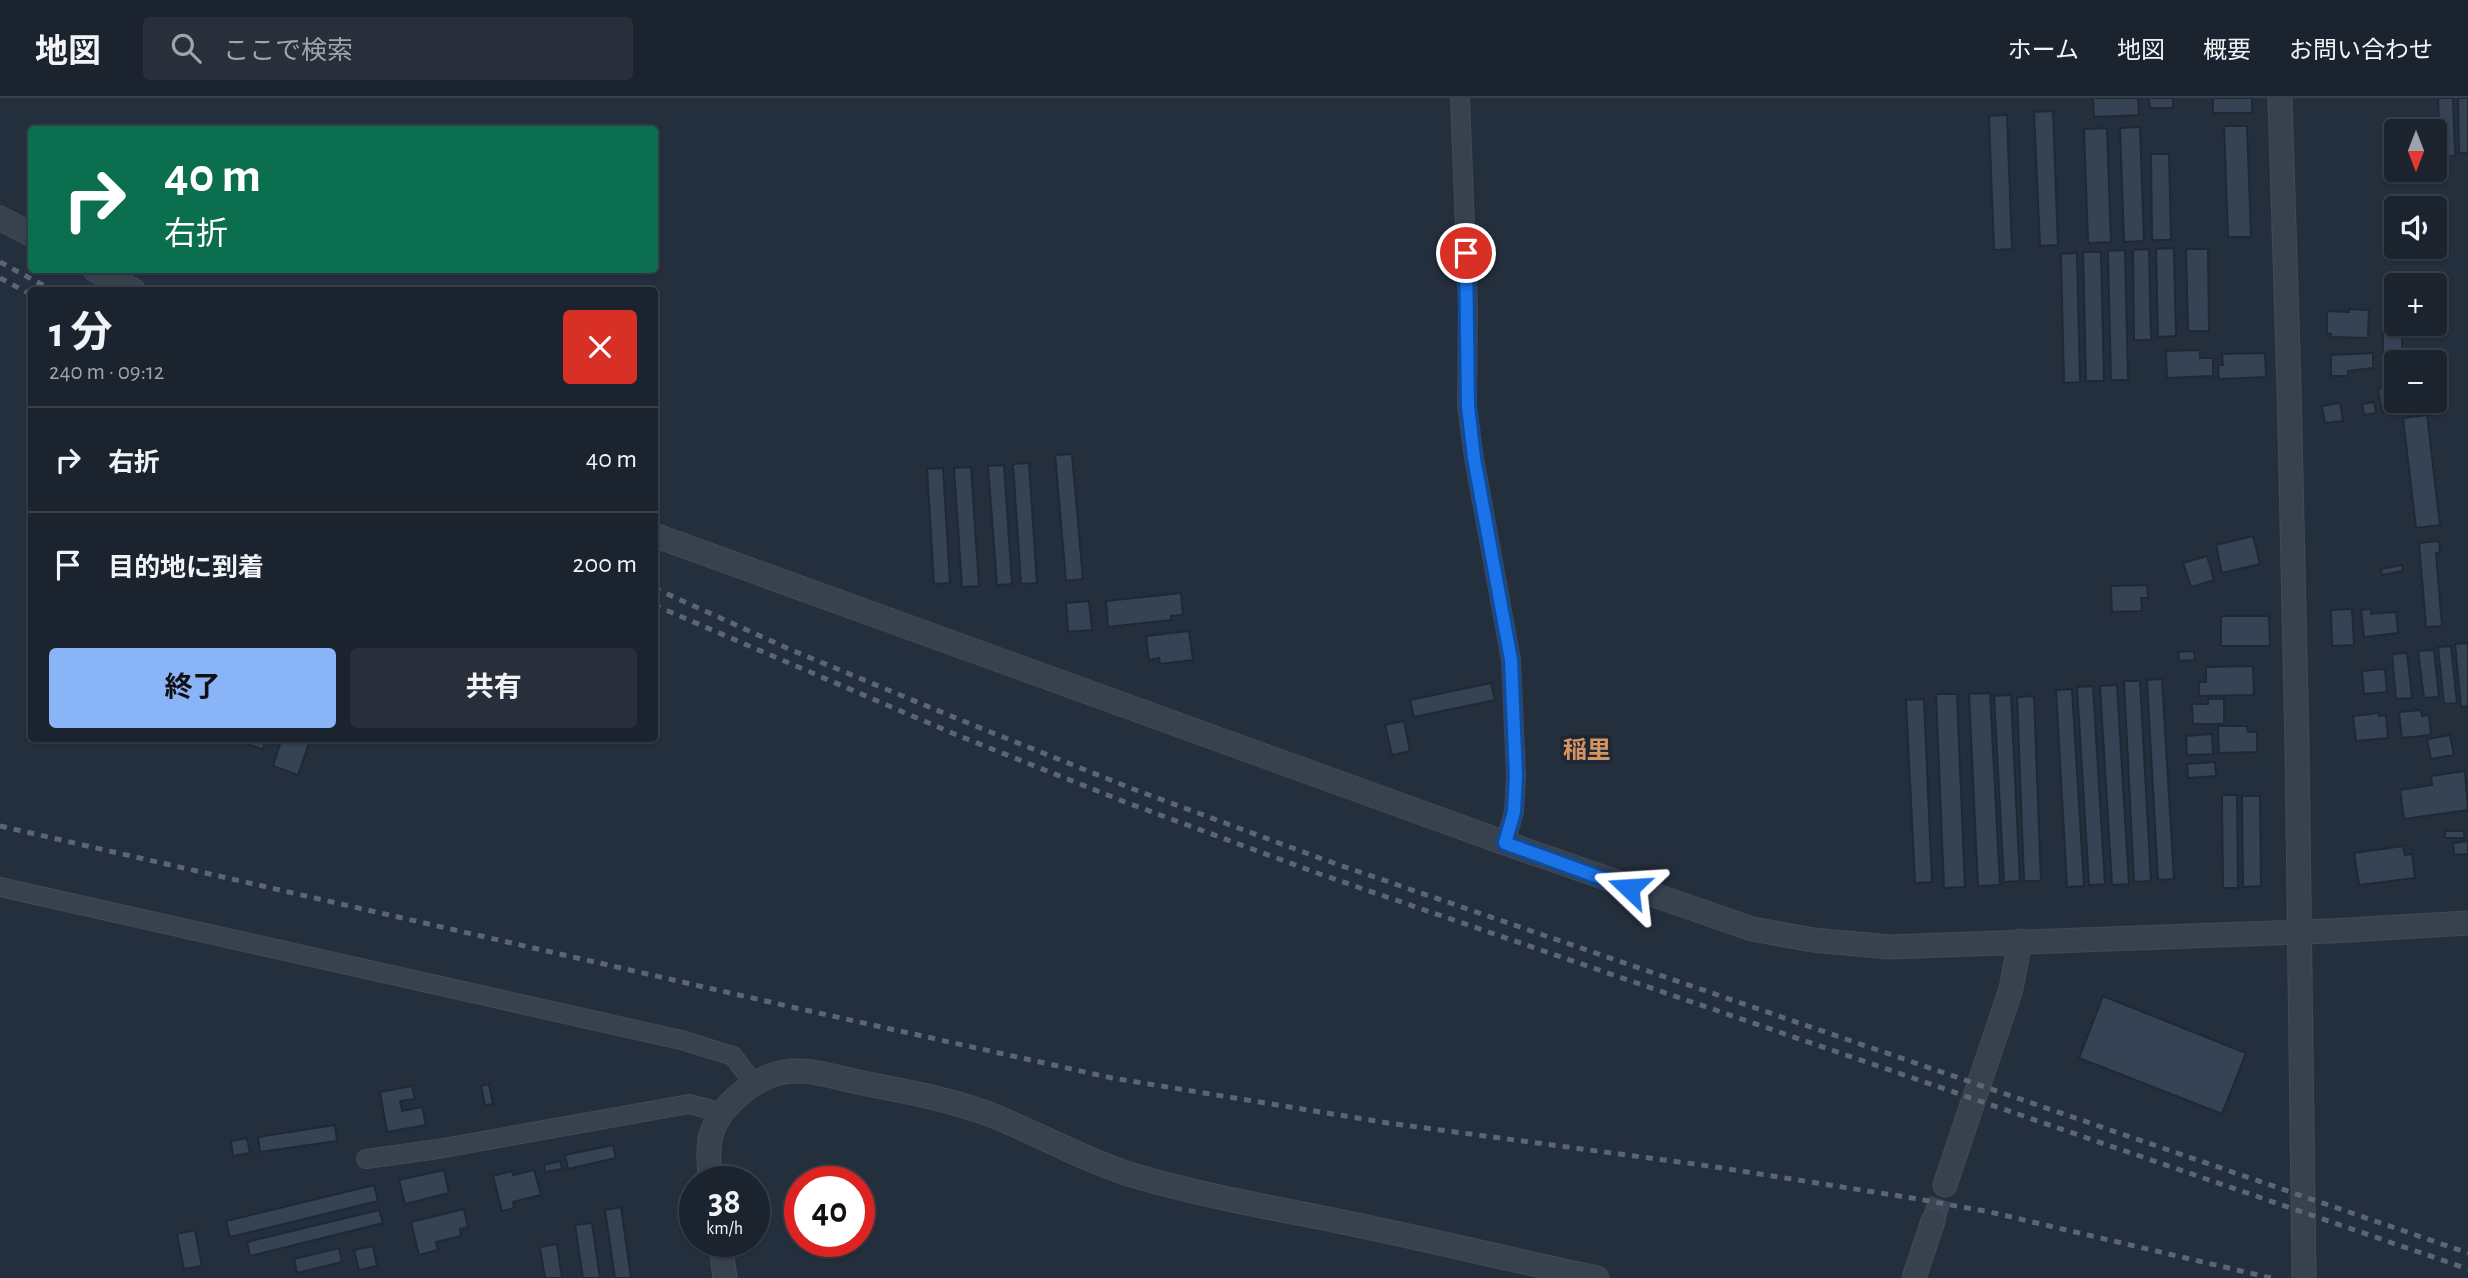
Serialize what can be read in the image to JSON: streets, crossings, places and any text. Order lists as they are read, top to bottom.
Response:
{
  "districts": ["稲里"],
  "north": "bottom",
  "page": {
    "header": "地図",
    "search": "ここで検索",
    "nav": [
      "ホーム",
      "地図",
      "概要",
      "お問い合わせ"
    ],
    "map_buttons": ["+", "−"],
    "turn": ["40 m", "右折"],
    "heading": ["1 分", "240 m · 09:12"],
    "list": [
      {
        "name": "右折",
        "value": "40 m"
      },
      {
        "name": "目的地に到着",
        "value": "200 m"
      }
    ],
    "buttons": ["終了", "共有"],
    "speed": "38 km/h",
    "limit": "40"
  }
}
